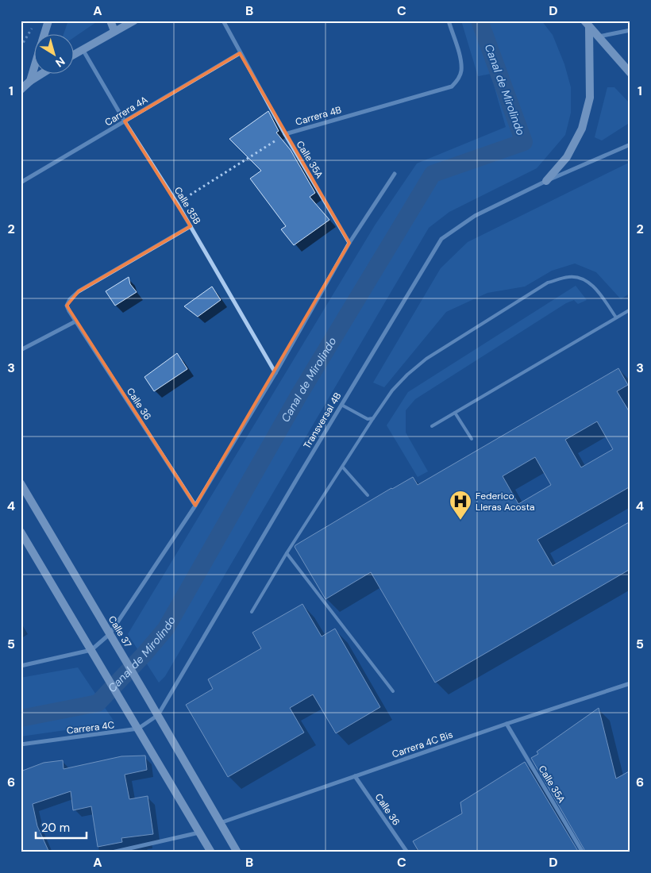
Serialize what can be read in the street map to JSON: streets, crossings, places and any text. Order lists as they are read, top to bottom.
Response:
{
  "streets": {
    "main road": ["Calle 37"],
    "street": [
      "Carrera 4A",
      "Carrera 4B",
      "Calle 35A",
      "Calle 35B",
      "Calle 36",
      "Transversal 4B",
      "Carrera 4C",
      "Carrera 4C Bis"
    ]
  },
  "crossings": [
    ["Carrera 4A", "Calle 35A"],
    ["Carrera 4A", "Calle 35B"],
    ["Carrera 4B", "Calle 35A"],
    ["Carrera 4B", "Calle 35B"],
    ["Calle 35A", "Carrera 4C Bis"],
    ["Calle 35B", "Calle 36"],
    ["Calle 36", "Carrera 4C Bis"],
    ["Transversal 4B", "Calle 37"],
    ["Transversal 4B", "Carrera 4C"],
    ["Calle 37", "Carrera 4C"],
    ["Calle 37", "Carrera 4C Bis"]
  ],
  "water": ["Canal de Mirolindo"],
  "places": {
    "hospital": ["Federico Lleras Acosta"]
  },
  "scale_bar": "20 m",
  "north": "bottom right",
  "grid": {
    "columns": [
      "A",
      "B",
      "C",
      "D"
    ],
    "rows": [
      "1",
      "2",
      "3",
      "4",
      "5",
      "6"
    ]
  }
}
